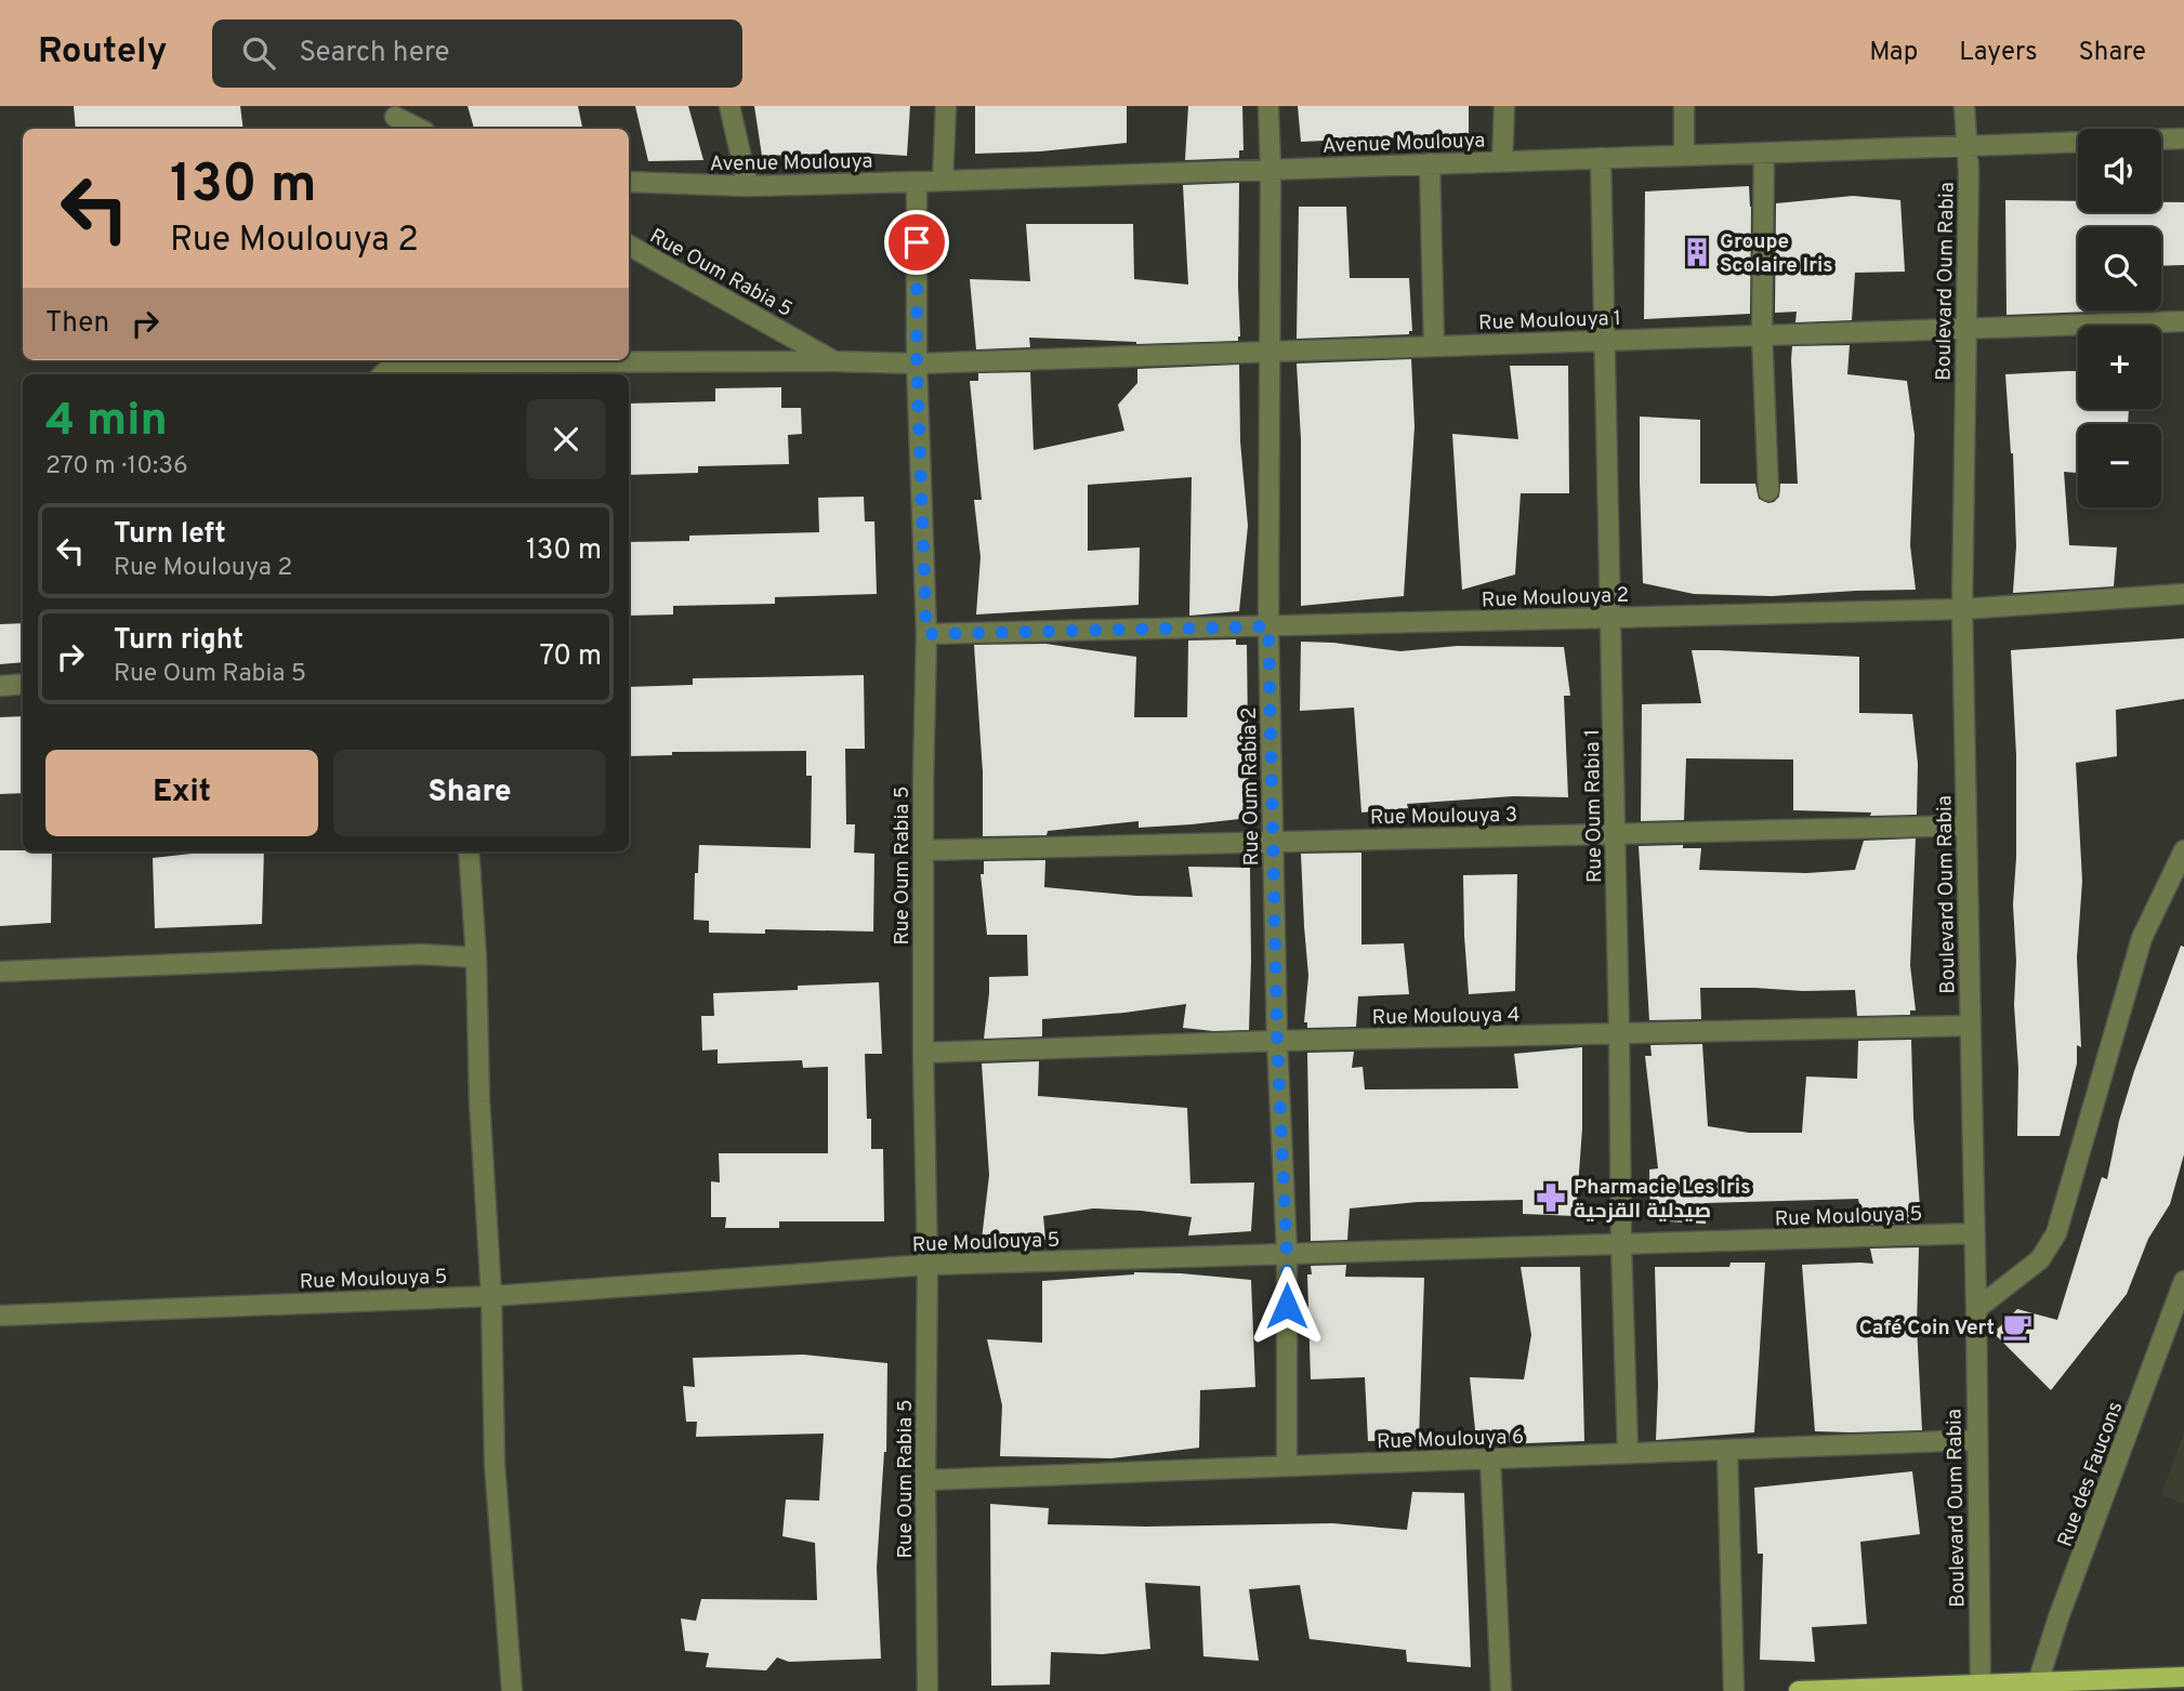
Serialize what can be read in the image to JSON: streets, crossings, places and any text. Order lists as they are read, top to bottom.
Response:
{
  "streets": {
    "street": [
      "Avenue Moulouya",
      "Rue Oum Rabia 5",
      "Boulevard Oum Rabia",
      "Rue Moulouya 1",
      "Rue Moulouya 2",
      "Rue Oum Rabia 2",
      "Rue Oum Rabia 1",
      "Rue Moulouya 3",
      "Rue Moulouya 4",
      "Rue Moulouya 5",
      "Rue Moulouya 6",
      "Rue des Faucons"
    ]
  },
  "crossings": [
    ["Avenue Moulouya", "Boulevard Oum Rabia"],
    ["Avenue Moulouya", "Rue Oum Rabia 2"],
    ["Avenue Moulouya", "Rue Oum Rabia 1"],
    ["Rue Oum Rabia 5", "Rue Moulouya 1"],
    ["Rue Oum Rabia 5", "Rue Moulouya 2"],
    ["Rue Oum Rabia 5", "Rue Moulouya 3"],
    ["Rue Oum Rabia 5", "Rue Moulouya 4"],
    ["Rue Oum Rabia 5", "Rue Moulouya 5"],
    ["Rue Oum Rabia 5", "Rue Moulouya 6"],
    ["Boulevard Oum Rabia", "Rue Moulouya 1"],
    ["Boulevard Oum Rabia", "Rue Moulouya 2"],
    ["Boulevard Oum Rabia", "Rue Moulouya 3"],
    ["Boulevard Oum Rabia", "Rue Moulouya 4"],
    ["Boulevard Oum Rabia", "Rue Moulouya 5"],
    ["Boulevard Oum Rabia", "Rue Moulouya 6"],
    ["Rue Moulouya 1", "Rue Oum Rabia 2"],
    ["Rue Moulouya 1", "Rue Oum Rabia 1"],
    ["Rue Moulouya 2", "Rue Oum Rabia 2"],
    ["Rue Moulouya 2", "Rue Oum Rabia 1"],
    ["Rue Oum Rabia 2", "Rue Moulouya 3"],
    ["Rue Oum Rabia 2", "Rue Moulouya 4"],
    ["Rue Oum Rabia 2", "Rue Moulouya 5"],
    ["Rue Oum Rabia 2", "Rue Moulouya 6"],
    ["Rue Oum Rabia 1", "Rue Moulouya 3"],
    ["Rue Oum Rabia 1", "Rue Moulouya 4"],
    ["Rue Oum Rabia 1", "Rue Moulouya 5"],
    ["Rue Oum Rabia 1", "Rue Moulouya 6"]
  ],
  "places": {
    "building": ["Groupe Scolaire Iris"],
    "pharmacy": ["Pharmacie Les Iris صيدلية القزحية"],
    "cafe": ["Café Coin Vert"]
  },
  "page": {
    "header": "Routely",
    "search": "Search here",
    "nav": ["Map", "Layers", "Share"],
    "map_buttons": ["+", "−"],
    "turn": ["130 m", "Rue Moulouya 2"],
    "then": "Then",
    "heading": ["4 min", "270 m · 10:36"],
    "list": [
      {
        "name": "Turn left",
        "note": "Rue Moulouya 2",
        "value": "130 m"
      },
      {
        "name": "Turn right",
        "note": "Rue Oum Rabia 5",
        "value": "70 m"
      }
    ],
    "buttons": ["Exit", "Share"]
  }
}
